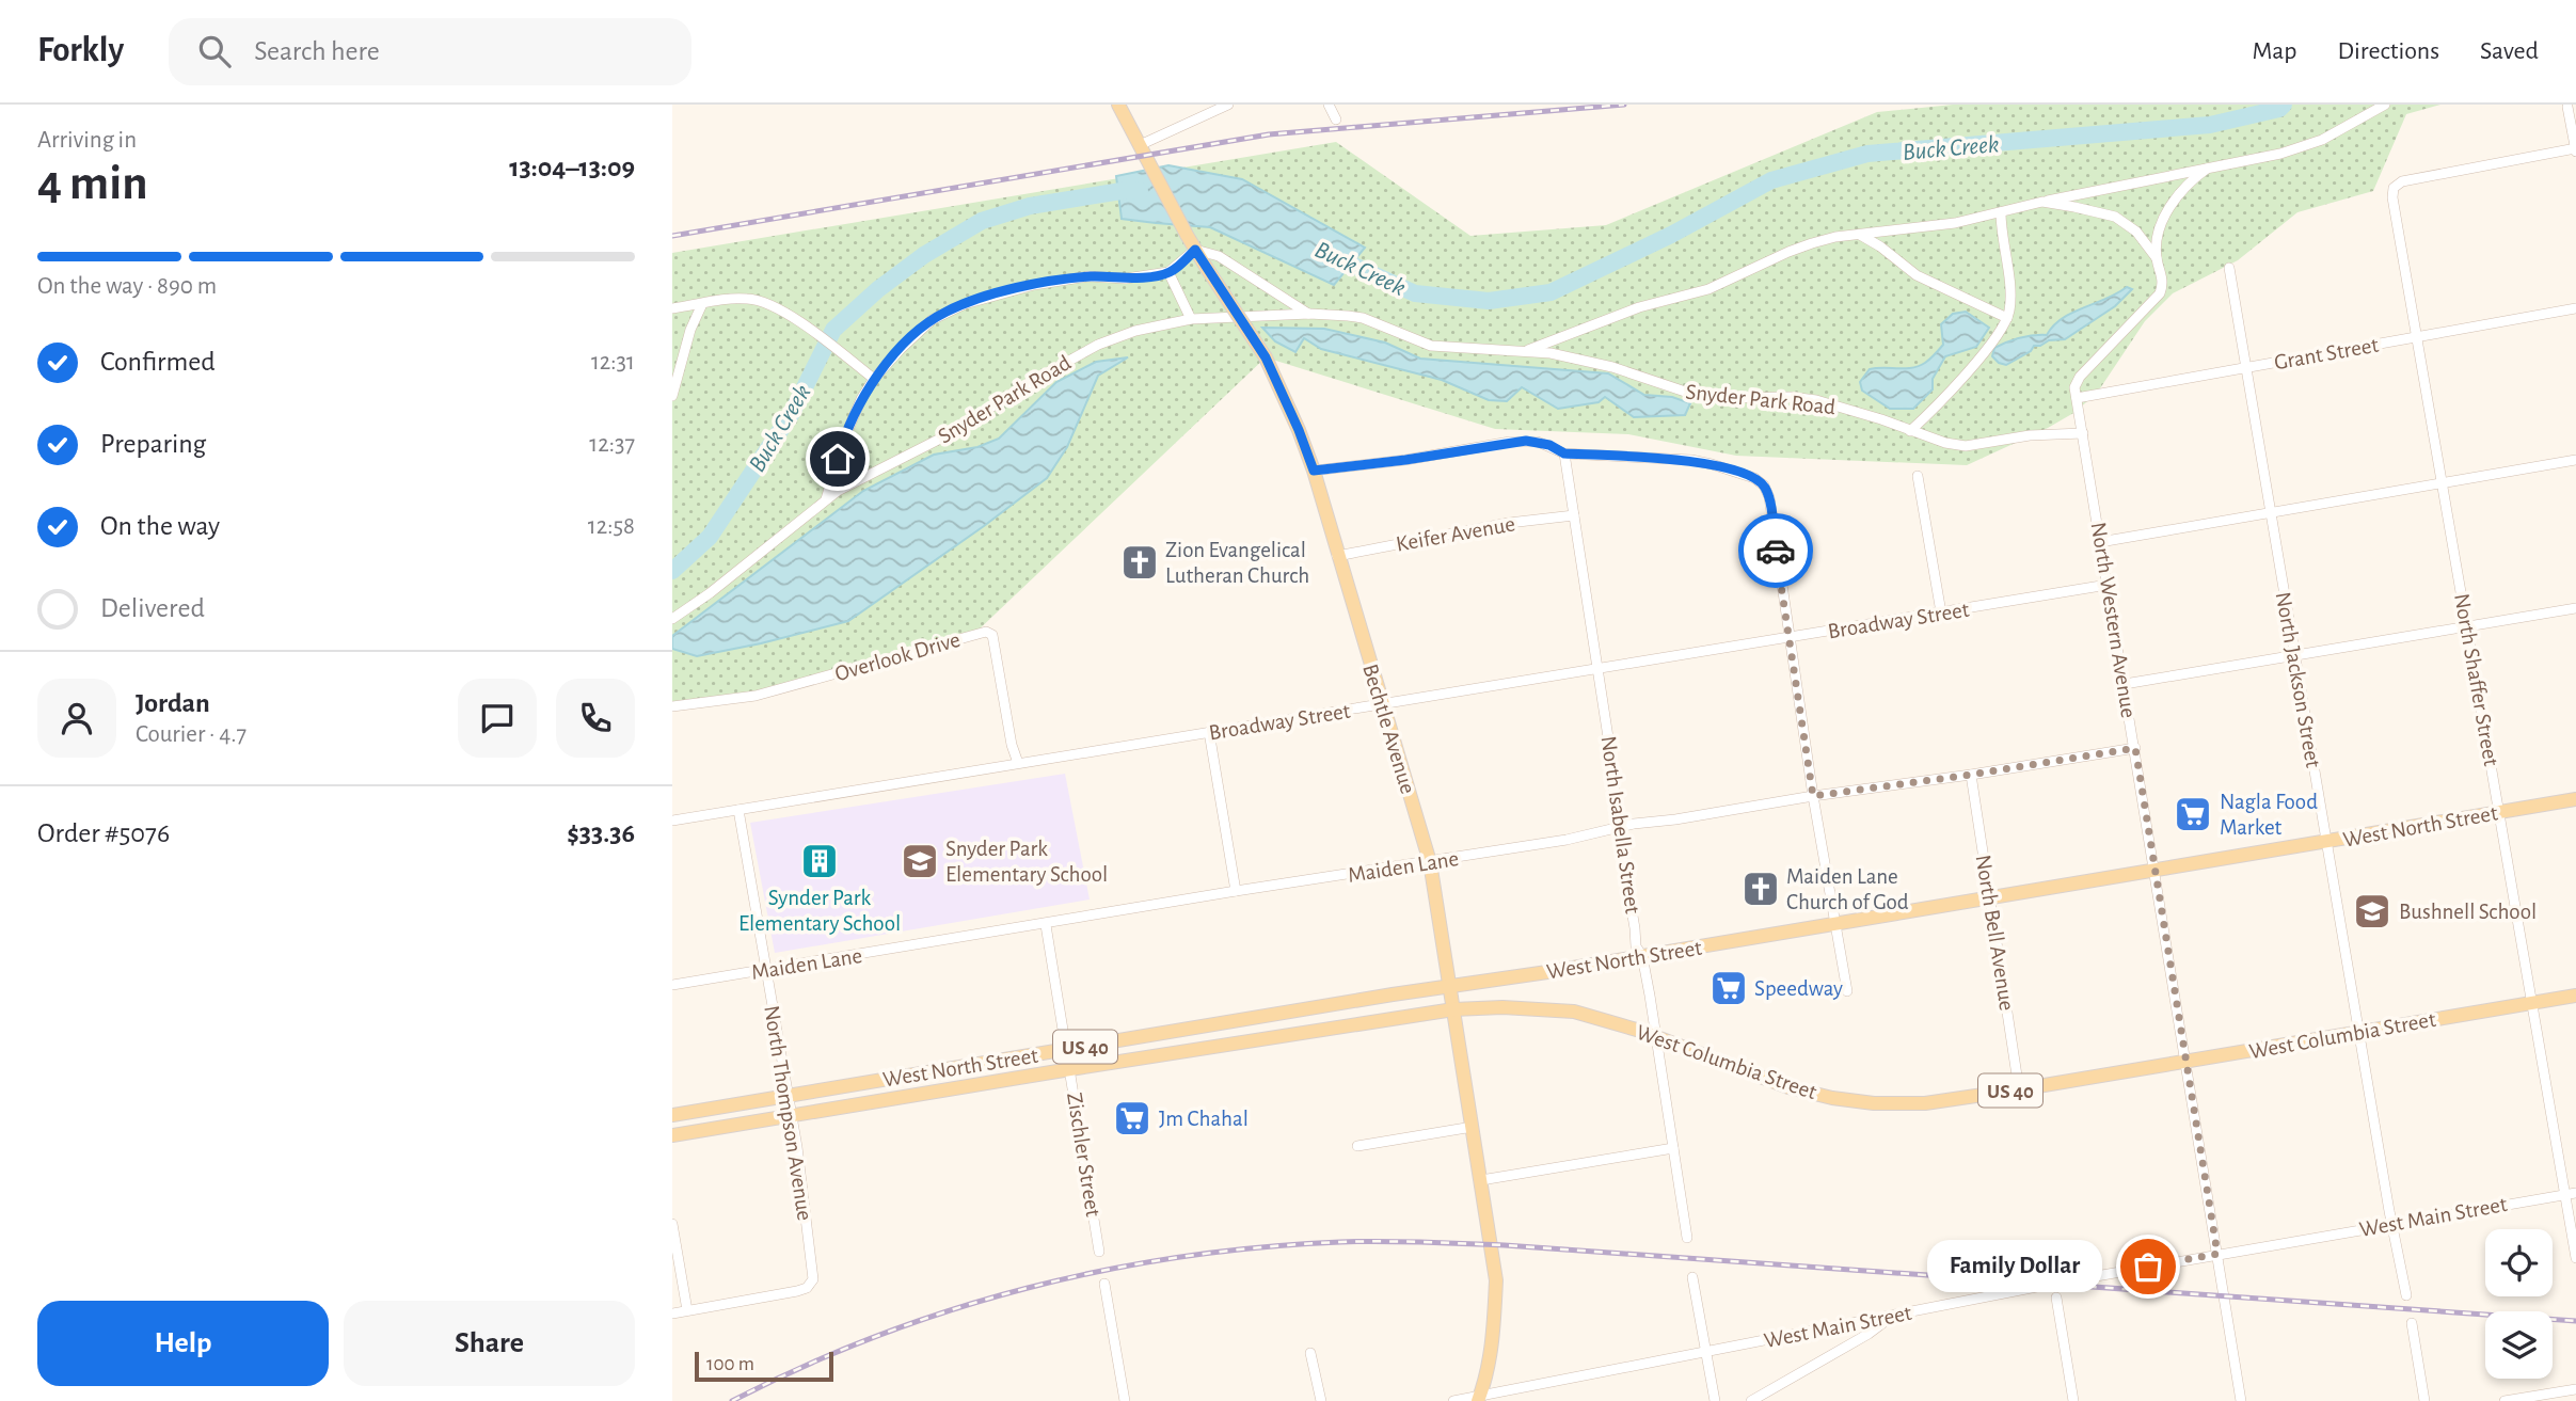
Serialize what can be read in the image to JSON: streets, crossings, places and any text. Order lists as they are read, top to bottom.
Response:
{
  "streets": {
    "main road": [
      "Bechtle Avenue",
      "West North Street",
      "West Columbia Street",
      "US 40"
    ],
    "street": [
      "Grant Street",
      "Snyder Park Road",
      "Keifer Avenue",
      "Broadway Street",
      "North Western Avenue",
      "Overlook Drive",
      "North Jackson Street",
      "North Shaffer Street",
      "North Isabella Street",
      "Maiden Lane",
      "North Bell Avenue",
      "North Thompson Avenue",
      "Zischler Street",
      "West Main Street"
    ]
  },
  "crossings": [
    ["Grant Street", "North Western Avenue"],
    ["Grant Street", "North Jackson Street"],
    ["Grant Street", "North Shaffer Street"],
    ["Snyder Park Road", "North Western Avenue"],
    ["Keifer Avenue", "Bechtle Avenue"],
    ["Keifer Avenue", "North Isabella Street"],
    ["Broadway Street", "North Western Avenue"],
    ["Broadway Street", "Overlook Drive"],
    ["Broadway Street", "Bechtle Avenue"],
    ["Broadway Street", "North Isabella Street"],
    ["Broadway Street", "North Thompson Avenue"],
    ["North Western Avenue", "West North Street"],
    ["North Western Avenue", "Maiden Lane"],
    ["North Western Avenue", "West Columbia Street"],
    ["North Western Avenue", "West Main Street"],
    ["North Jackson Street", "West North Street"],
    ["North Jackson Street", "West Columbia Street"],
    ["North Jackson Street", "West Main Street"],
    ["North Shaffer Street", "West North Street"],
    ["North Shaffer Street", "West Columbia Street"],
    ["North Shaffer Street", "West Main Street"],
    ["Bechtle Avenue", "West North Street"],
    ["Bechtle Avenue", "Maiden Lane"],
    ["Bechtle Avenue", "West Columbia Street"],
    ["Bechtle Avenue", "West Main Street"],
    ["North Isabella Street", "West North Street"],
    ["North Isabella Street", "Maiden Lane"],
    ["North Isabella Street", "West Columbia Street"],
    ["West North Street", "North Bell Avenue"],
    ["West North Street", "West Columbia Street"],
    ["West North Street", "North Thompson Avenue"],
    ["West North Street", "Zischler Street"],
    ["Maiden Lane", "North Bell Avenue"],
    ["Maiden Lane", "North Thompson Avenue"],
    ["Maiden Lane", "Zischler Street"],
    ["North Bell Avenue", "West Columbia Street"]
  ],
  "water": ["Buck Creek"],
  "places": {
    "church": ["Zion Evangelical Lutheran Church", "Maiden Lane Church of God"],
    "supermarket": ["Nagla Food Market", "Speedway", "Jm Chahal"],
    "building": ["Synder Park Elementary School"],
    "school or university": ["Snyder Park Elementary School", "Bushnell School"],
    "other": ["Family Dollar"]
  },
  "scale_bar": "100 m",
  "page": {
    "header": "Forkly",
    "search": "Search here",
    "nav": ["Map", "Directions", "Saved"],
    "heading": ["4 min", "Arriving in", "13:04–13:09"],
    "panel": [
      "Jordan",
      "Courier · 4.7",
      "Order #5076",
      "$33.36"
    ],
    "bar": "On the way · 890 m",
    "list": [
      ["Confirmed", "12:31"],
      ["Preparing", "12:37"],
      ["On the way", "12:58"],
      "Delivered"
    ],
    "bubble": "Family Dollar",
    "buttons": ["Help", "Share"],
    "scale": "100 m"
  }
}
